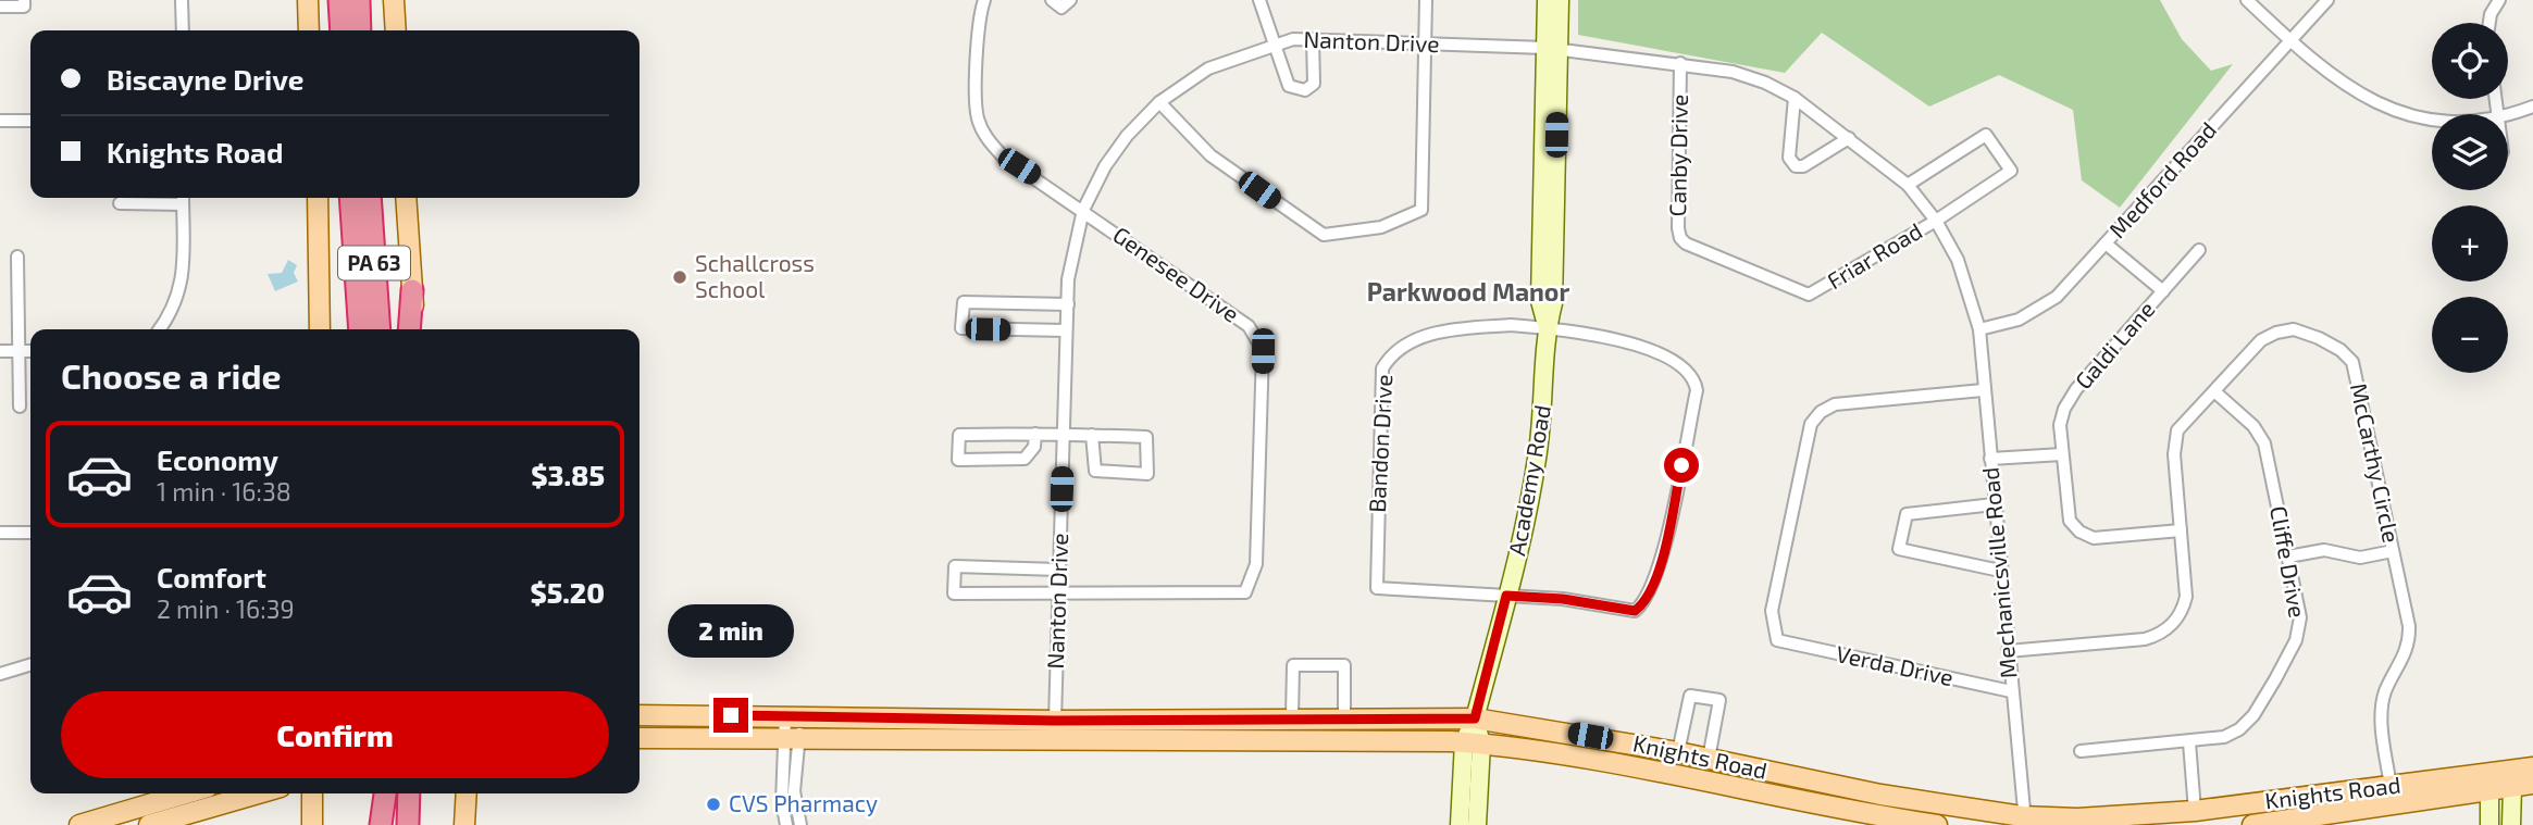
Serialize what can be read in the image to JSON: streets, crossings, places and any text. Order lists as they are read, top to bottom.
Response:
{
  "streets": {
    "highway": ["PA 63"],
    "main road": ["Academy Road", "Knights Road"],
    "street": [
      "Nanton Drive",
      "Canby Drive",
      "Medford Road",
      "Friar Road",
      "Genesee Drive",
      "Galdi Lane",
      "Bandon Drive",
      "McCarthy Circle",
      "Cliffe Drive",
      "Mechanicsville Road",
      "Verda Drive"
    ]
  },
  "crossings": [
    ["Nanton Drive", "Canby Drive"],
    ["Nanton Drive", "Medford Road"],
    ["Nanton Drive", "Friar Road"],
    ["Nanton Drive", "Genesee Drive"],
    ["Nanton Drive", "Academy Road"],
    ["Nanton Drive", "Mechanicsville Road"],
    ["Nanton Drive", "Knights Road"],
    ["Canby Drive", "Friar Road"],
    ["Medford Road", "Mechanicsville Road"],
    ["Galdi Lane", "McCarthy Circle"],
    ["Bandon Drive", "Academy Road"],
    ["McCarthy Circle", "Cliffe Drive"],
    ["McCarthy Circle", "Mechanicsville Road"],
    ["McCarthy Circle", "Knights Road"],
    ["Academy Road", "Knights Road"],
    ["Mechanicsville Road", "Verda Drive"],
    ["Mechanicsville Road", "Knights Road"]
  ],
  "districts": ["Parkwood Manor"],
  "places": ["Schallcross School", "CVS Pharmacy"],
  "page": {
    "map_buttons": ["+", "−"],
    "banner": ["Biscayne Drive", "Knights Road"],
    "heading": "Choose a ride",
    "list": [
      {
        "name": "Economy",
        "note": "1 min · 16:38",
        "value": "$3.85"
      },
      {
        "name": "Comfort",
        "note": "2 min · 16:39",
        "value": "$5.20"
      }
    ],
    "bubble": "2 min",
    "buttons": "Confirm"
  }
}
